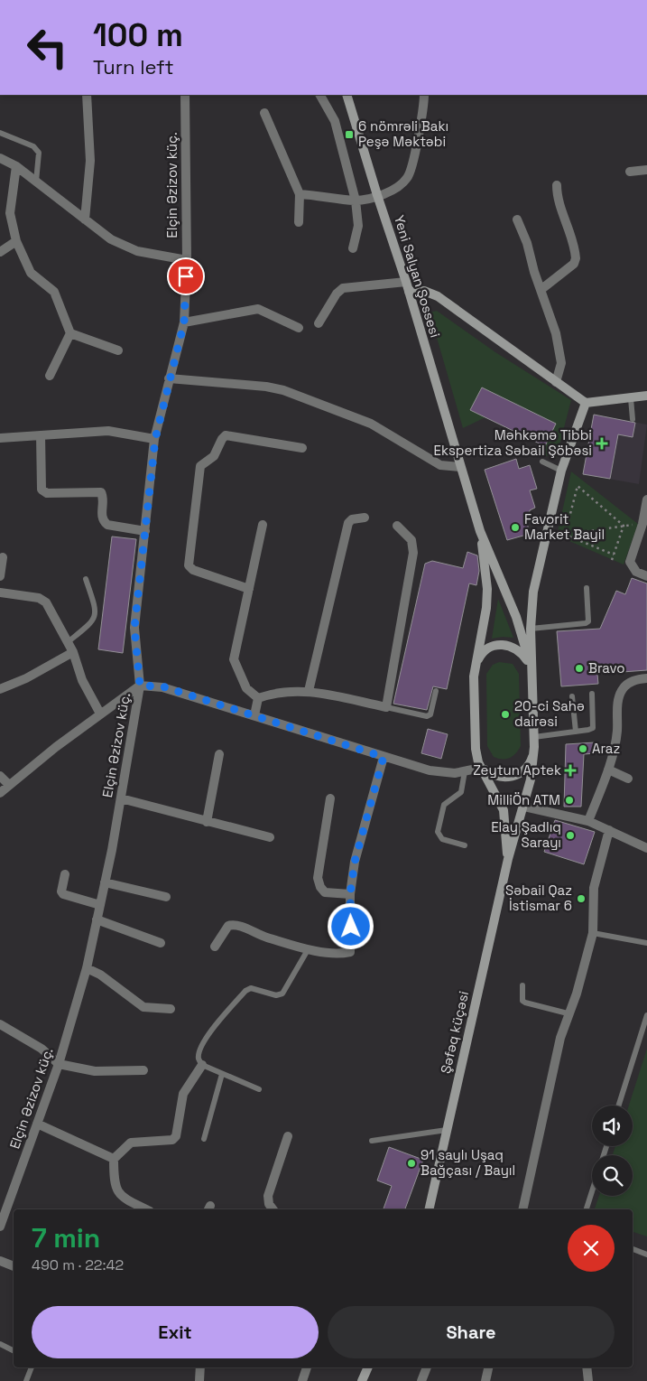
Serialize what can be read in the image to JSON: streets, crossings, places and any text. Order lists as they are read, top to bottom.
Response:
{
  "streets": {
    "main road": ["Yeni Salyan Şossesi", "Şəfəq küçəsi"],
    "street": ["Elçin Əzizov küç."]
  },
  "places": {
    "transit": ["6 nömrəli Bakı Peşə Məktəbi"],
    "health": ["Məhkəmə Tibbi Ekspertiza Səbail Şöbəsi", "Zeytun Aptek"],
    "other": [
      "Favorit Market Bayil",
      "Bravo",
      "20-ci Sahə dairəsi",
      "Araz",
      "MilliÖn ATM",
      "Elay Şadlıq Sarayı",
      "Səbail Qaz İstismar 6",
      "91 saylı Uşaq Bağçası / Bayıl"
    ]
  },
  "page": {
    "turn": ["100 m", "Turn left"],
    "heading": ["7 min", "490 m · 22:42"],
    "buttons": ["Exit", "Share"]
  }
}
